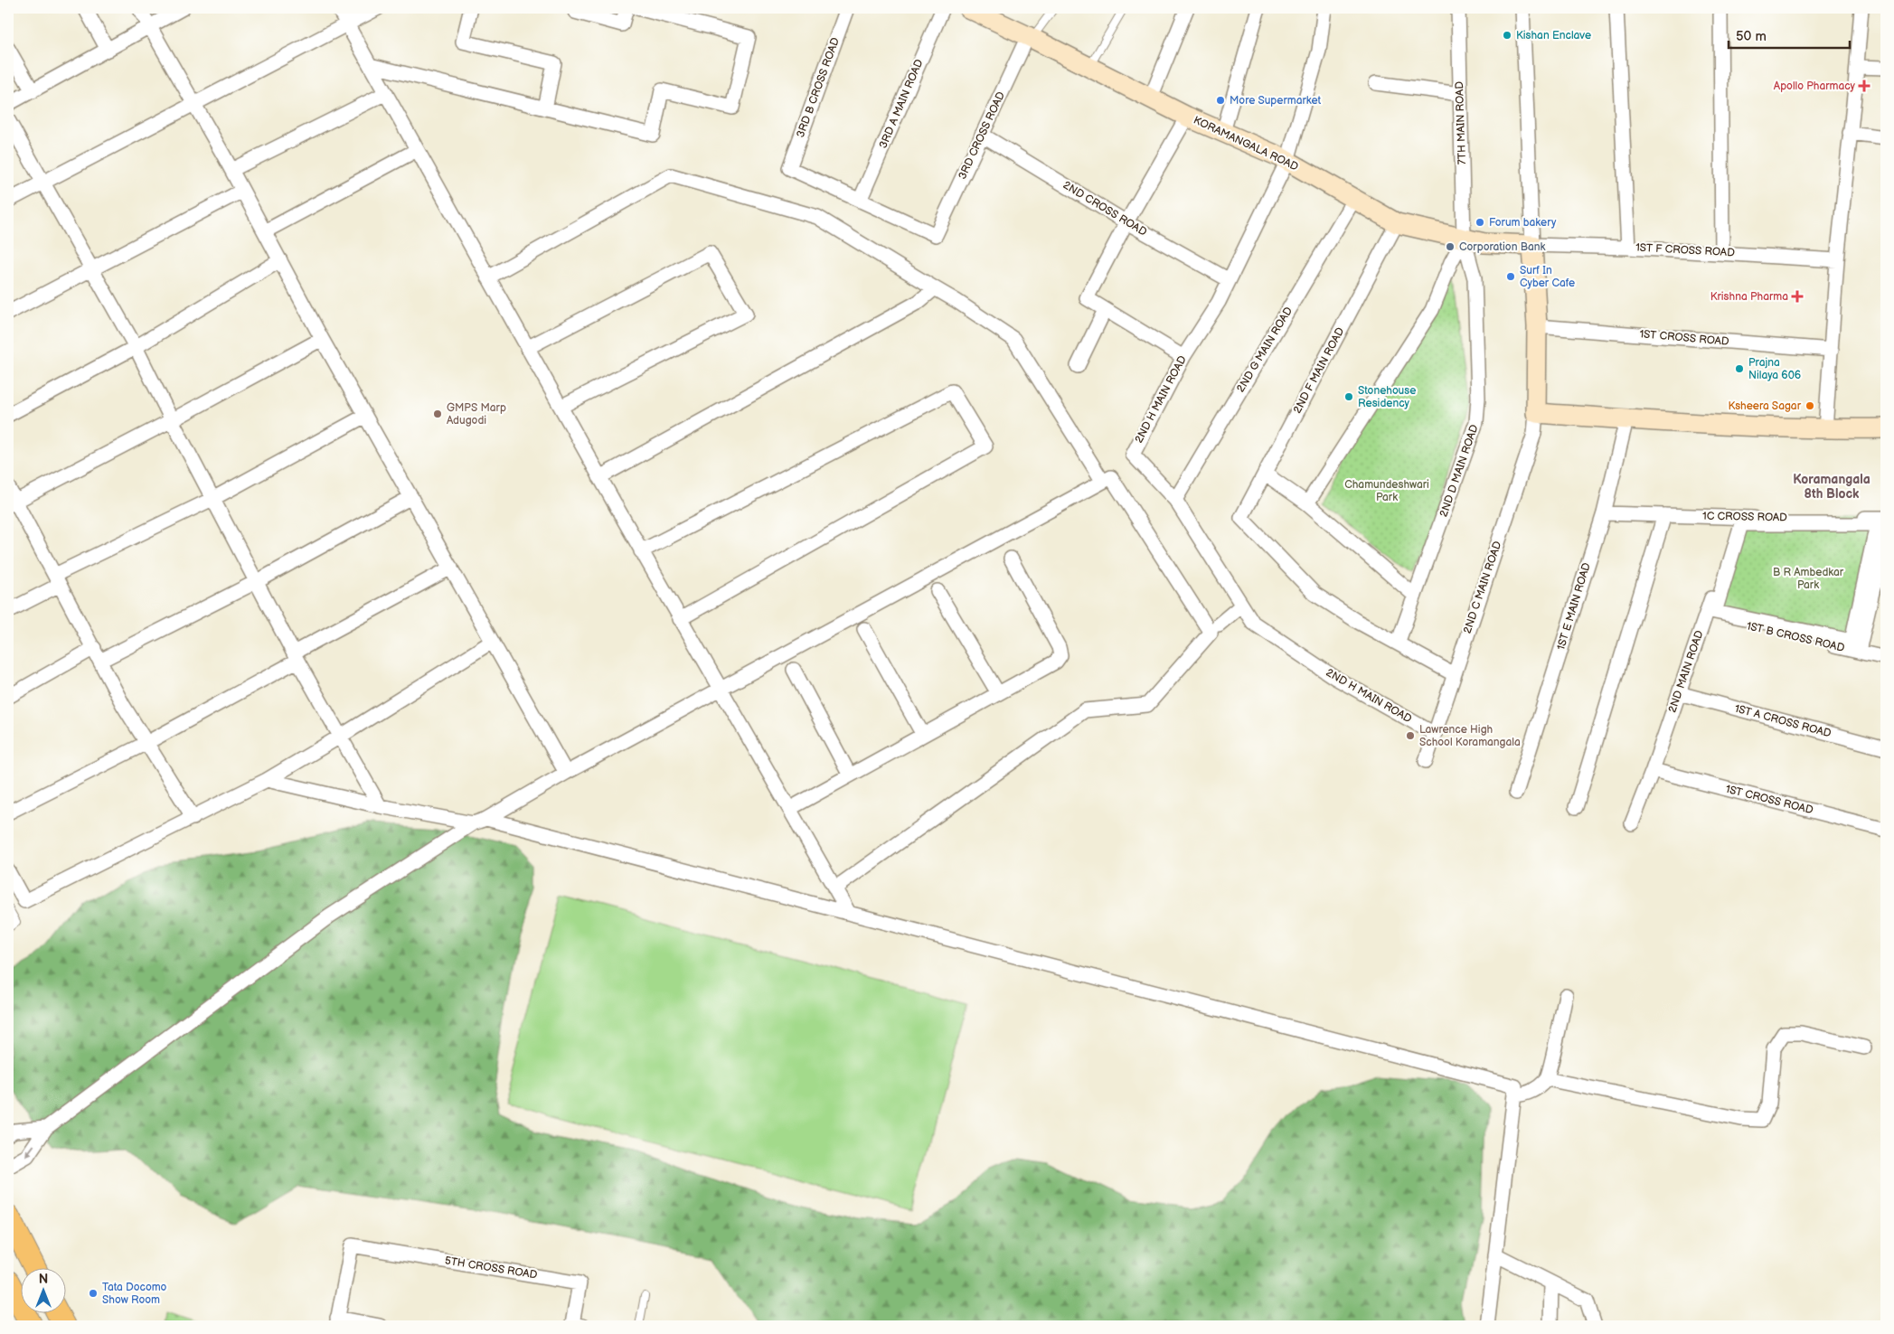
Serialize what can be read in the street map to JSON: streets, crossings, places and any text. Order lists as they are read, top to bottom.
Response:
{
  "streets": {
    "street": [
      "3RD B CROSS ROAD",
      "3RD A MAIN ROAD",
      "7TH MAIN ROAD",
      "3RD CROSS ROAD",
      "KORAMANGALA ROAD",
      "2ND CROSS ROAD",
      "1ST F CROSS ROAD",
      "1ST CROSS ROAD",
      "2ND G MAIN ROAD",
      "2ND F MAIN ROAD",
      "2ND H MAIN ROAD",
      "2ND D MAIN ROAD",
      "1C CROSS ROAD",
      "2ND C MAIN ROAD",
      "1ST E MAIN ROAD",
      "1ST B CROSS ROAD",
      "2ND MAIN ROAD",
      "1ST A CROSS ROAD",
      "5TH CROSS ROAD"
    ]
  },
  "crossings": [
    ["3RD B CROSS ROAD", "3RD A MAIN ROAD"],
    ["3RD B CROSS ROAD", "3RD CROSS ROAD"],
    ["3RD A MAIN ROAD", "3RD CROSS ROAD"],
    ["7TH MAIN ROAD", "KORAMANGALA ROAD"],
    ["7TH MAIN ROAD", "2ND D MAIN ROAD"],
    ["3RD CROSS ROAD", "KORAMANGALA ROAD"],
    ["3RD CROSS ROAD", "2ND CROSS ROAD"],
    ["KORAMANGALA ROAD", "1ST F CROSS ROAD"],
    ["KORAMANGALA ROAD", "2ND G MAIN ROAD"],
    ["KORAMANGALA ROAD", "2ND F MAIN ROAD"],
    ["KORAMANGALA ROAD", "2ND H MAIN ROAD"],
    ["KORAMANGALA ROAD", "2ND D MAIN ROAD"],
    ["2ND CROSS ROAD", "2ND H MAIN ROAD"],
    ["1ST CROSS ROAD", "2ND MAIN ROAD"],
    ["2ND G MAIN ROAD", "2ND H MAIN ROAD"],
    ["2ND F MAIN ROAD", "2ND D MAIN ROAD"],
    ["2ND H MAIN ROAD", "2ND C MAIN ROAD"],
    ["1C CROSS ROAD", "1ST E MAIN ROAD"],
    ["1C CROSS ROAD", "2ND MAIN ROAD"],
    ["1ST B CROSS ROAD", "2ND MAIN ROAD"],
    ["2ND MAIN ROAD", "1ST A CROSS ROAD"]
  ],
  "districts": ["Koramangala 8th Block"],
  "parks": ["Chamundeshwari Park", "B R Ambedkar Park"],
  "places": {
    "other": [
      "Kishan Enclave",
      "More Supermarket",
      "Forum bakery",
      "Corporation Bank",
      "Surf In Cyber Cafe",
      "Prajna Nilaya 606",
      "Stonehouse Residency",
      "Ksheera Sagar",
      "GMPS Marp Adugodi",
      "Lawrence High School Koramangala",
      "Tata Docomo Show Room"
    ],
    "health": ["Apollo Pharmacy", "Krishna Pharma"]
  },
  "scale_bar": "50 m",
  "north": "top"
}
